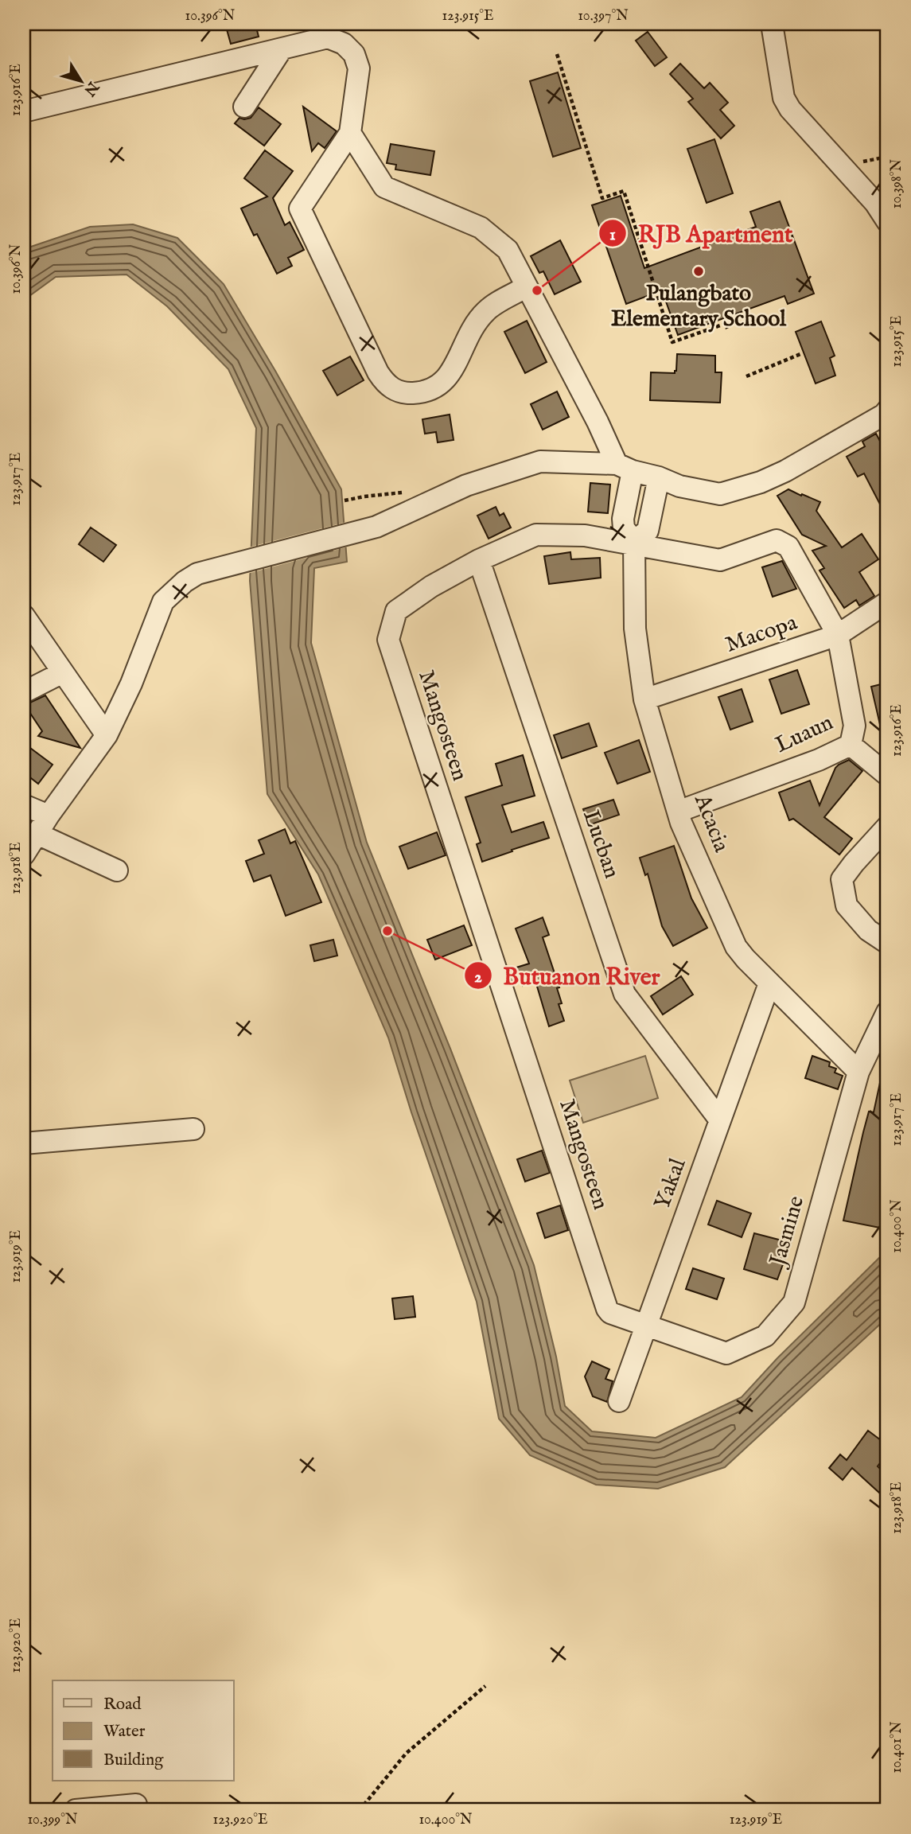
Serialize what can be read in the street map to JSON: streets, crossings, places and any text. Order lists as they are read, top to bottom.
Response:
{
  "streets": {
    "street": [
      "Macopa",
      "Mangosteen",
      "Luaun",
      "Acacia",
      "Lucban",
      "Yakal",
      "Jasmine"
    ]
  },
  "crossings": [
    ["Macopa", "Mangosteen"],
    ["Macopa", "Luaun"],
    ["Macopa", "Acacia"],
    ["Mangosteen", "Luaun"],
    ["Mangosteen", "Acacia"],
    ["Mangosteen", "Lucban"],
    ["Mangosteen", "Yakal"],
    ["Mangosteen", "Jasmine"],
    ["Luaun", "Acacia"],
    ["Acacia", "Yakal"],
    ["Acacia", "Jasmine"],
    ["Lucban", "Yakal"],
    ["Yakal", "Jasmine"]
  ],
  "places": ["Pulangbato Elementary School", "RJB Apartment", "Butuanon River"],
  "legend": ["Road", "Water", "Building"],
  "north": "bottom right",
  "coordinates": [
    "10.396°N",
    "123.915°E",
    "10.397°N",
    "123.916°E",
    "10.398°N",
    "123.917°E",
    "123.918°E",
    "10.400°N",
    "123.919°E",
    "123.920°E",
    "10.401°N",
    "10.399°N"
  ]
}
